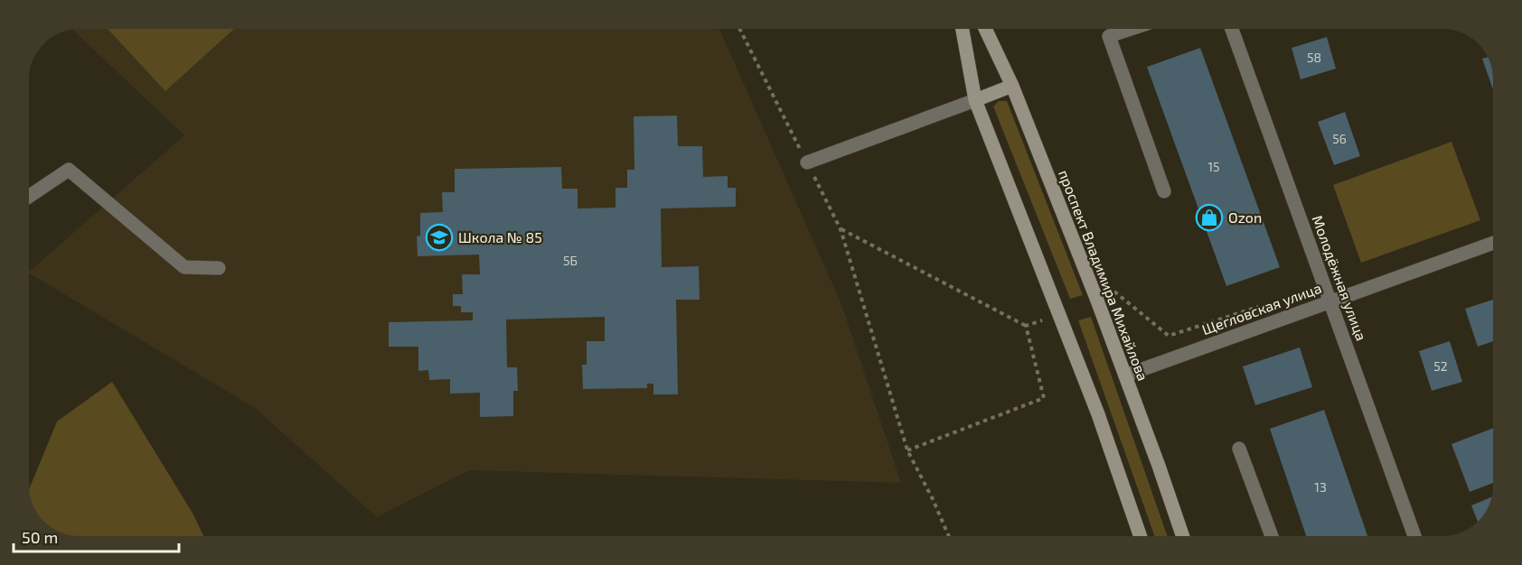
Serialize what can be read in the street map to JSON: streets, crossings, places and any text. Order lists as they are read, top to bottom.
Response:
{
  "streets": {
    "main road": ["проспект Владимира Михайлова"],
    "street": ["Молодёжная улица", "Щегловская улица"]
  },
  "crossings": [
    ["проспект Владимира Михайлова", "Щегловская улица"],
    ["Молодёжная улица", "Щегловская улица"]
  ],
  "places": {
    "shop": ["Ozon"],
    "school or university": ["Школа № 85"]
  },
  "house_numbers": [
    "58",
    "56",
    "15",
    "5Б",
    "52",
    "13"
  ],
  "scale_bar": "50 m"
}
